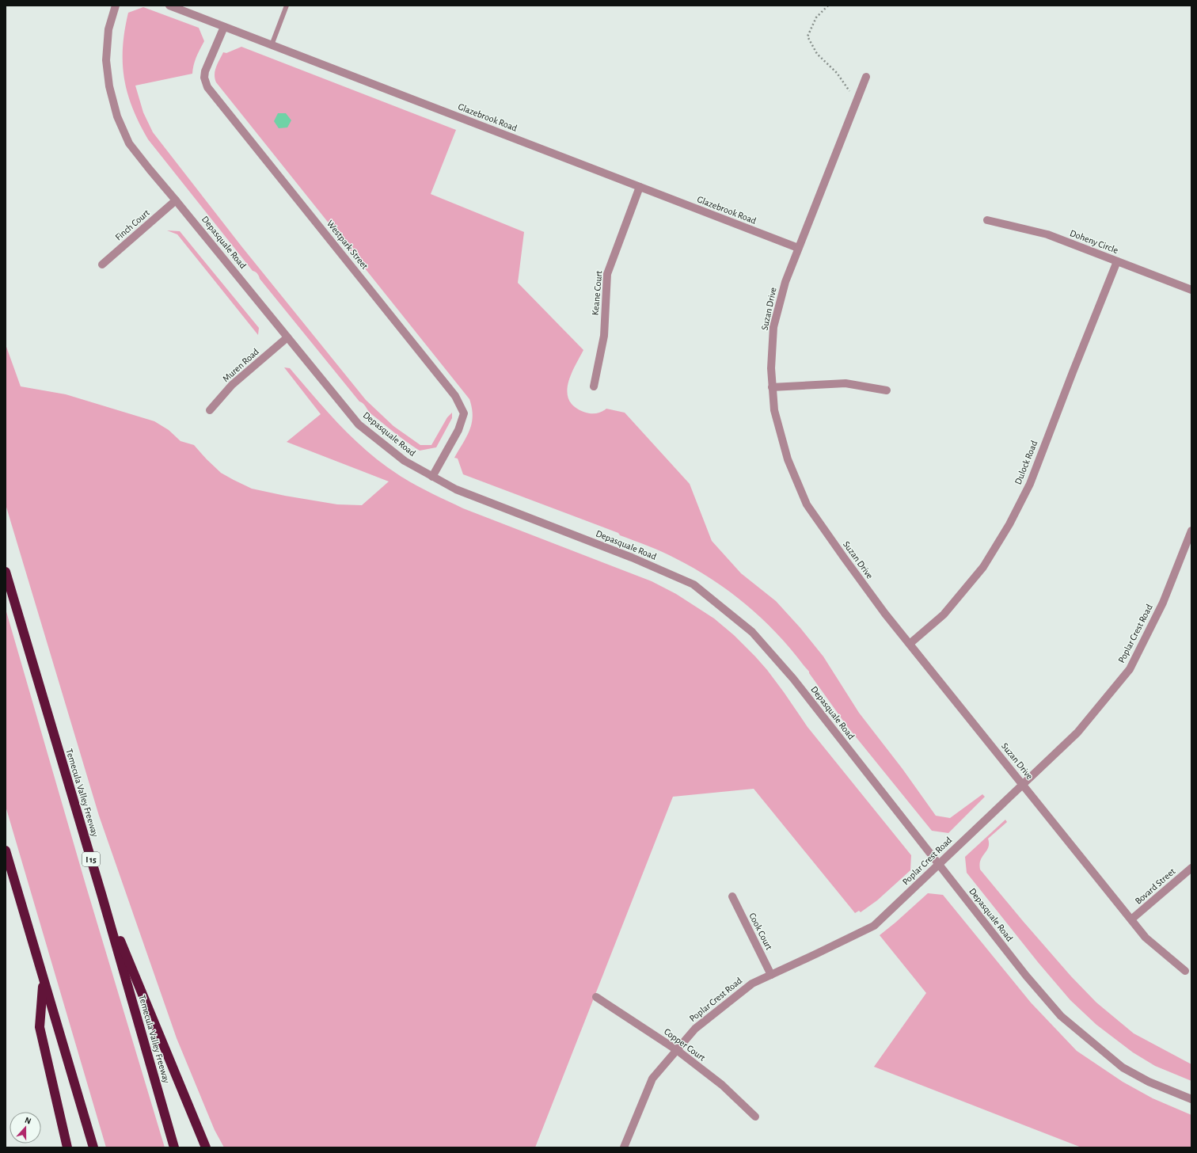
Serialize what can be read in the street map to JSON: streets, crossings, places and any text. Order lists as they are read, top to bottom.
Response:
{
  "streets": {
    "highway": ["Temecula Valley Freeway", "I 15"],
    "street": [
      "Glazebrook Road",
      "Finch Court",
      "Doheny Circle",
      "Depasquale Road",
      "Westpark Street",
      "Keane Court",
      "Suzan Drive",
      "Muren Road",
      "Dulock Road",
      "Poplar Crest Road",
      "Bovard Street",
      "Cook Court",
      "Copper Court"
    ]
  },
  "crossings": [
    ["Glazebrook Road", "Westpark Street"],
    ["Glazebrook Road", "Keane Court"],
    ["Glazebrook Road", "Suzan Drive"],
    ["Finch Court", "Depasquale Road"],
    ["Doheny Circle", "Dulock Road"],
    ["Depasquale Road", "Westpark Street"],
    ["Depasquale Road", "Muren Road"],
    ["Depasquale Road", "Poplar Crest Road"],
    ["Suzan Drive", "Dulock Road"],
    ["Suzan Drive", "Poplar Crest Road"],
    ["Suzan Drive", "Bovard Street"],
    ["Poplar Crest Road", "Cook Court"],
    ["Poplar Crest Road", "Copper Court"]
  ],
  "north": "top"
}
